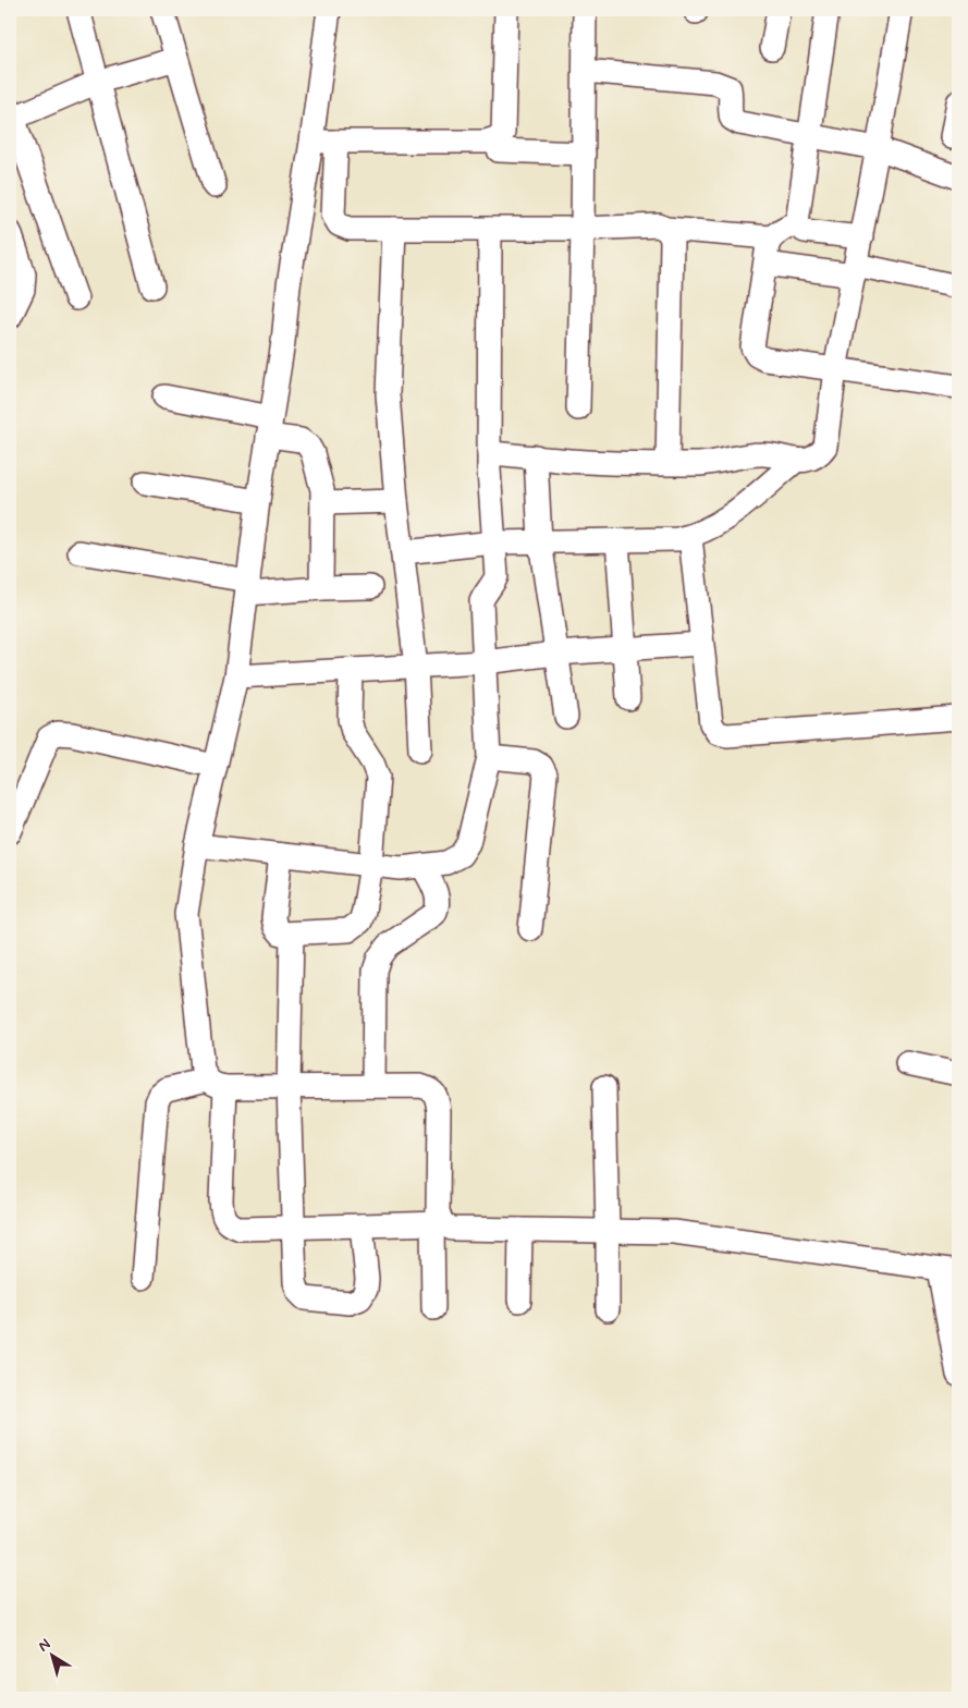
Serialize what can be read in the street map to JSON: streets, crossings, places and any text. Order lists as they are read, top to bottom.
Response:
{
  "north": "top left"
}
